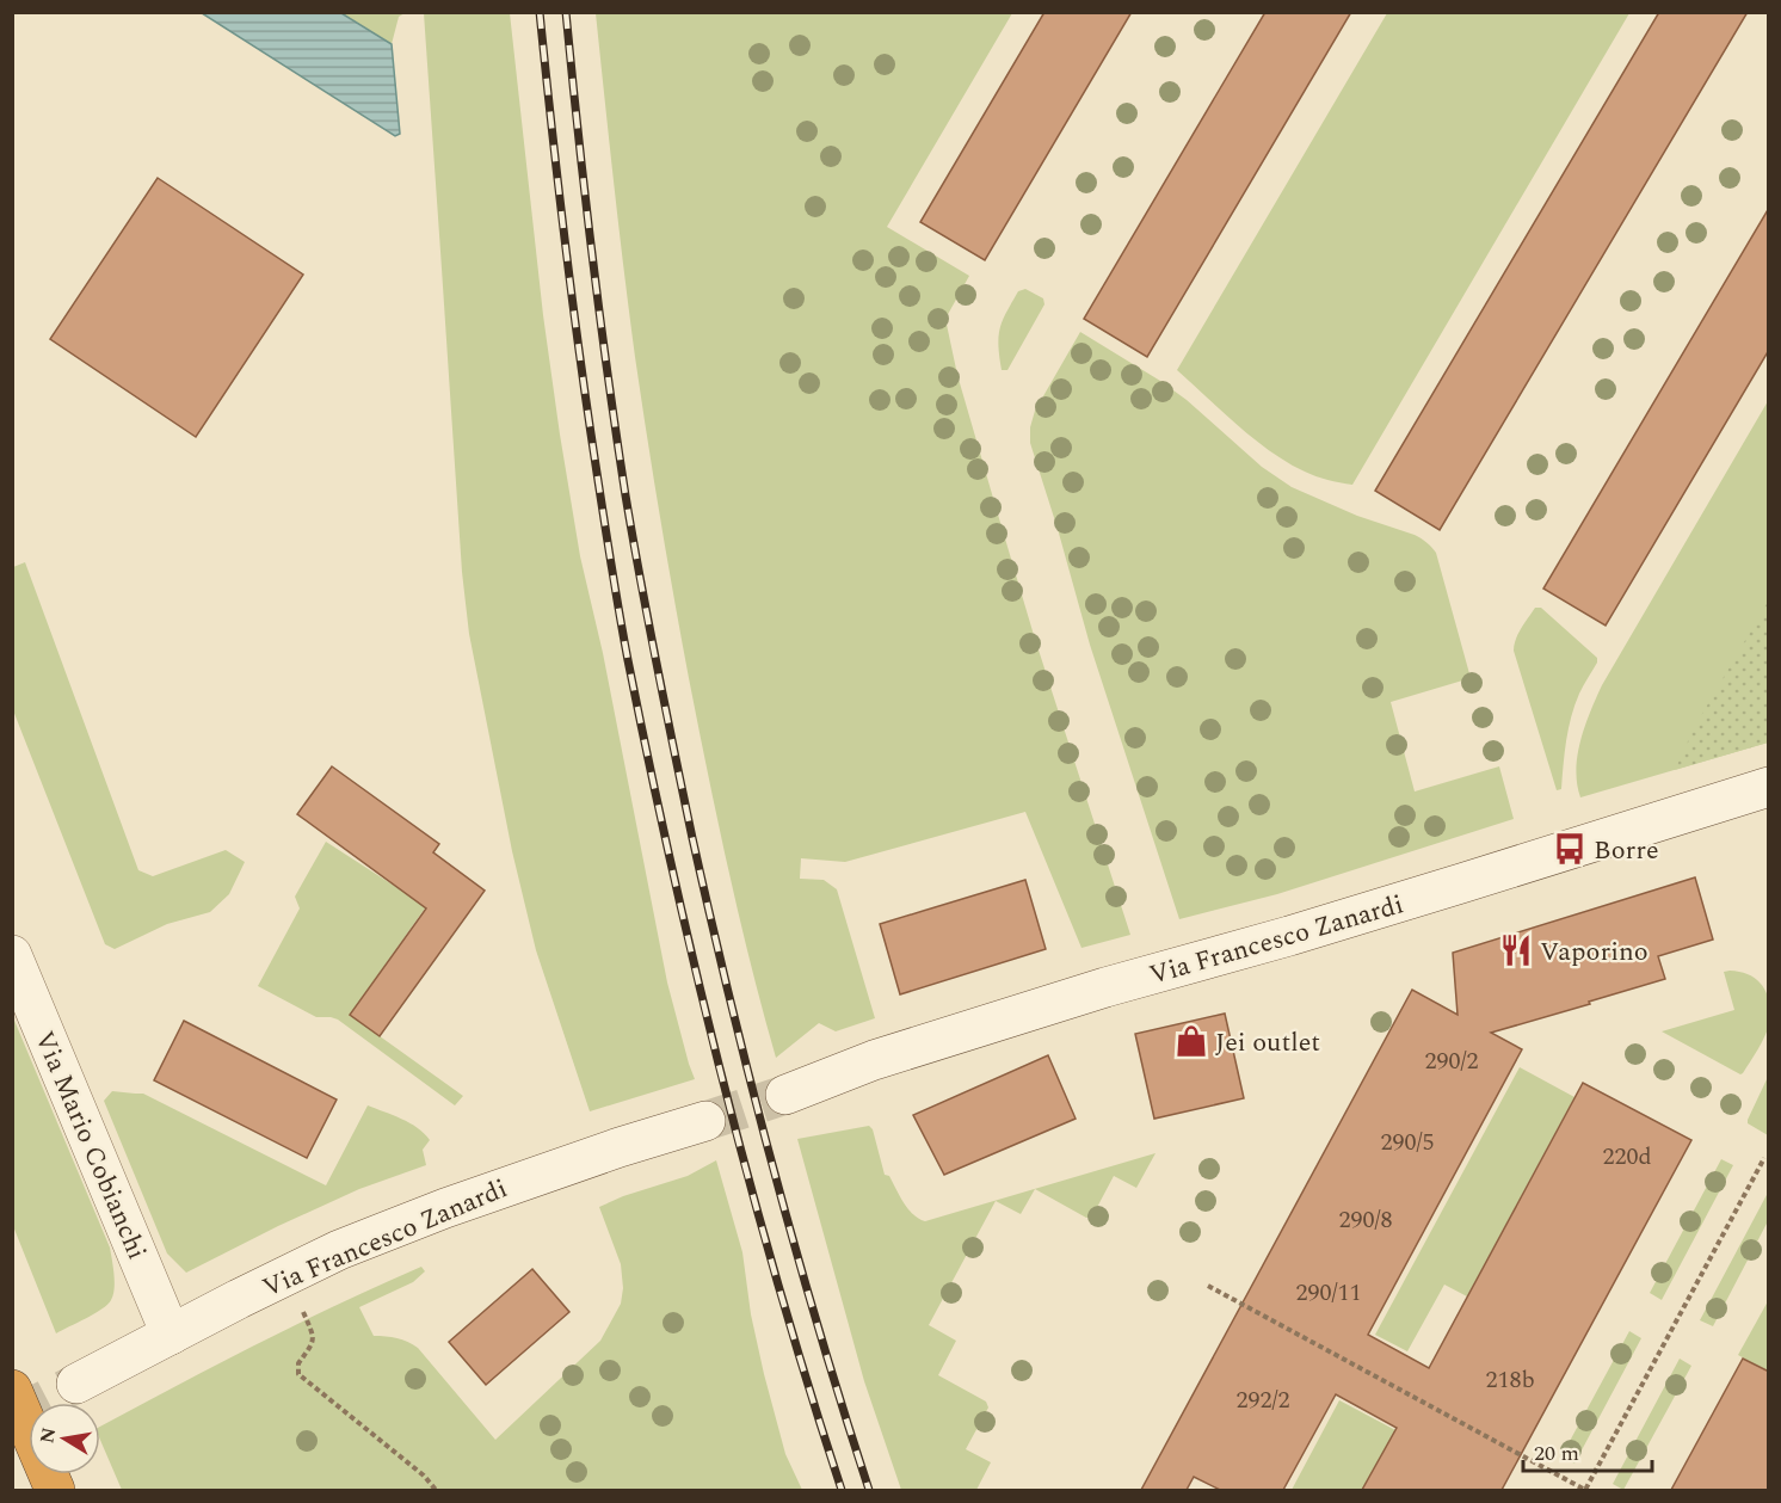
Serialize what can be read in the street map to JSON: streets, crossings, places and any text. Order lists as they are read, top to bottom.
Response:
{
  "streets": {
    "main road": ["Via Francesco Zanardi", "Via Mario Cobianchi"]
  },
  "crossings": [
    ["Via Francesco Zanardi", "Via Mario Cobianchi"]
  ],
  "places": {
    "bus stop": ["Borre"],
    "restaurant": ["Vaporino"],
    "shop": ["Jei outlet"]
  },
  "house_numbers": [
    "290/2",
    "290/5",
    "220d",
    "290/8",
    "290/11",
    "218b",
    "292/2"
  ],
  "scale_bar": "20 m",
  "north": "left"
}
